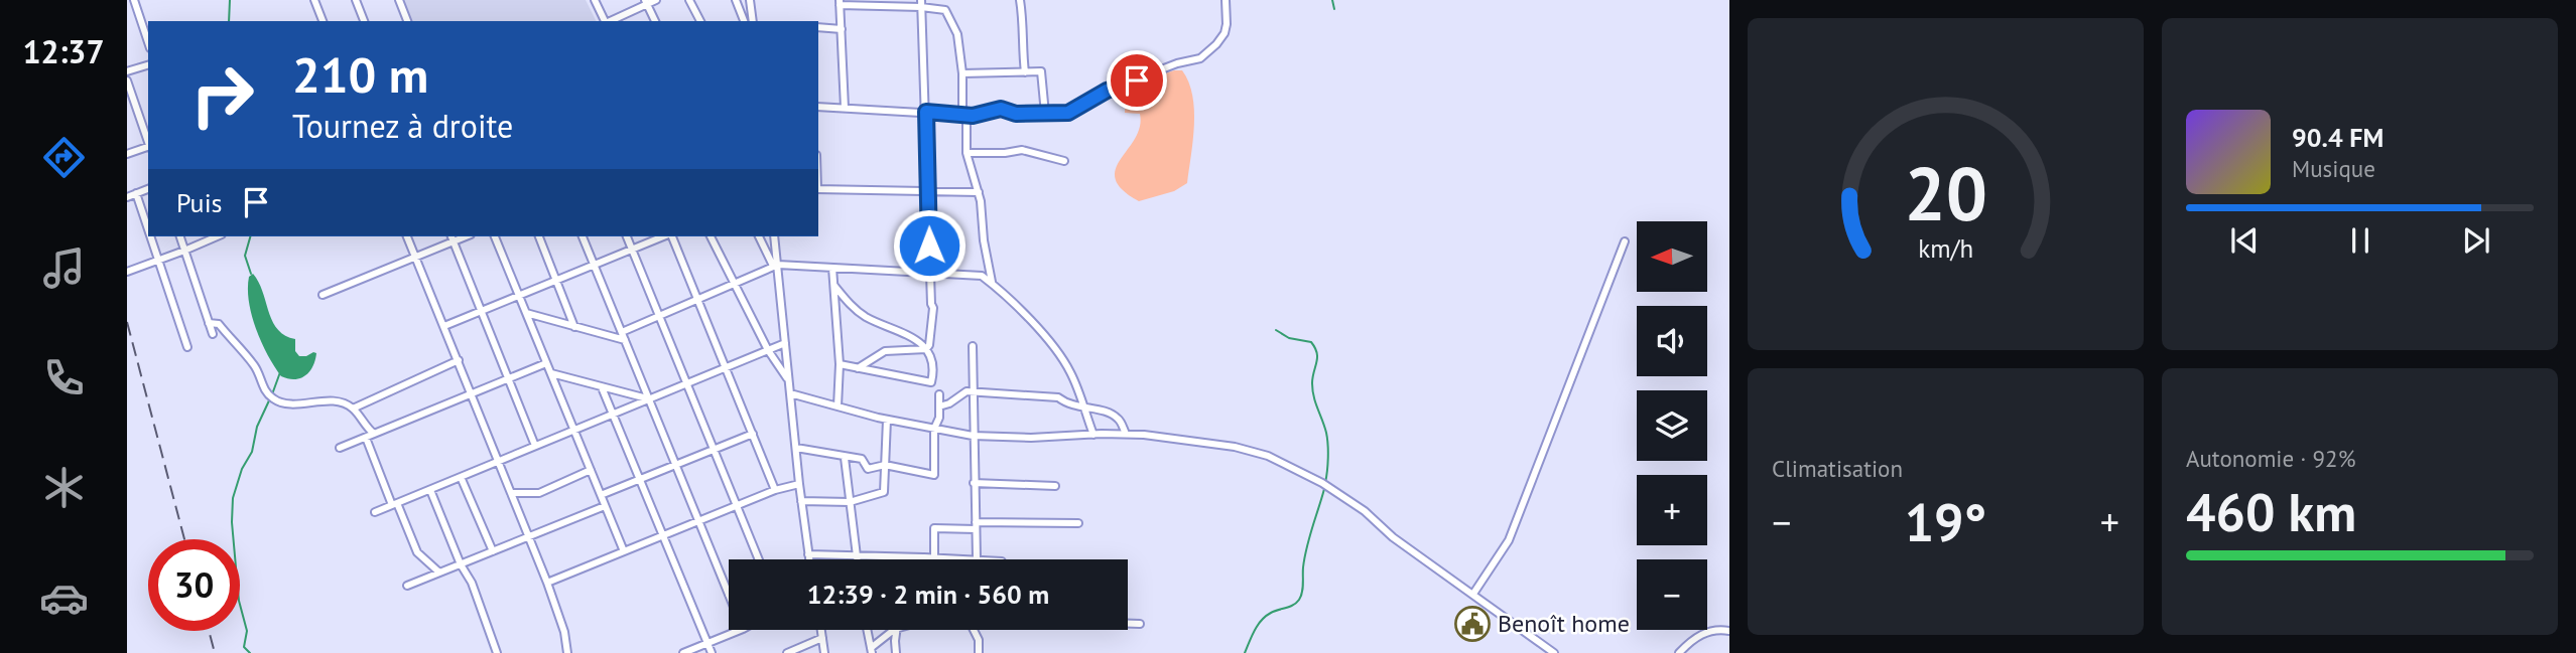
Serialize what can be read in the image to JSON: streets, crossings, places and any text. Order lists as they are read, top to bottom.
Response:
{
  "places": {
    "public building": ["Benoît home"]
  },
  "north": "left",
  "page": {
    "tabs": "12:37",
    "turn": ["210 m", "Tournez à droite"],
    "song": ["90.4 FM", "Musique"],
    "then": "Puis",
    "map_buttons": ["+", "−"],
    "tile": [
      "Climatisation",
      ["Autonomie · 92%", "460 km"]
    ],
    "heat": ["−", "19°", "+"],
    "limit": "30",
    "trip": "12:39 · 2 min · 560 m",
    "gauge": ["20", "km/h"]
  }
}
